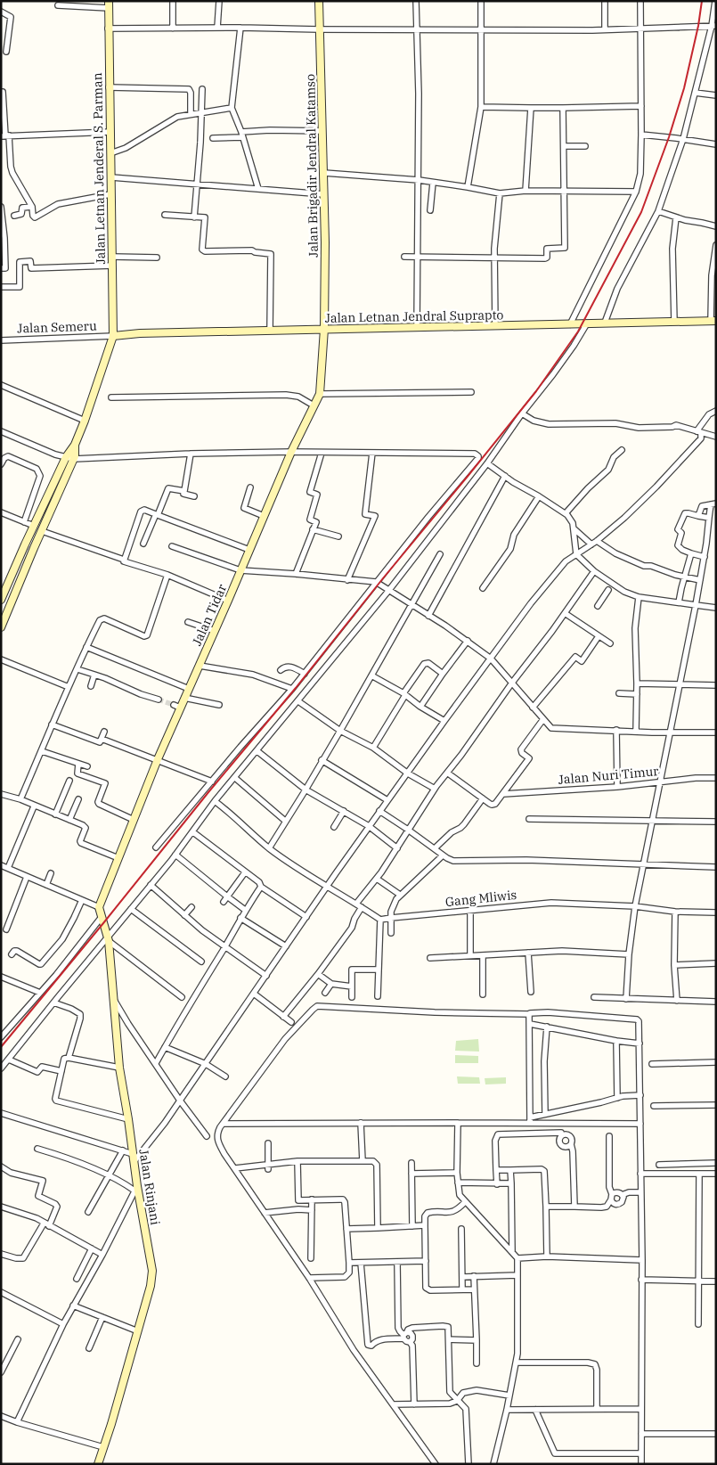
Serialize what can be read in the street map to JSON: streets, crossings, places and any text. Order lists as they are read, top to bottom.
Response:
{
  "streets": {
    "street": [
      "Jalan Brigadir Jendral Katamso",
      "Jalan Letnan Jenderal S. Parman",
      "Jalan Letnan Jendral Suprapto",
      "Jalan Semeru",
      "Jalan Tidar",
      "Jalan Nuri Timur",
      "Gang Mliwis",
      "Jalan Rinjani"
    ]
  },
  "crossings": [
    ["Jalan Brigadir Jendral Katamso", "Jalan Letnan Jendral Suprapto"],
    ["Jalan Brigadir Jendral Katamso", "Jalan Tidar"],
    ["Jalan Letnan Jenderal S. Parman", "Jalan Letnan Jendral Suprapto"],
    ["Jalan Letnan Jenderal S. Parman", "Jalan Semeru"],
    ["Jalan Letnan Jendral Suprapto", "Jalan Semeru"],
    ["Jalan Letnan Jendral Suprapto", "Jalan Tidar"],
    ["Jalan Tidar", "Jalan Rinjani"]
  ]
}
